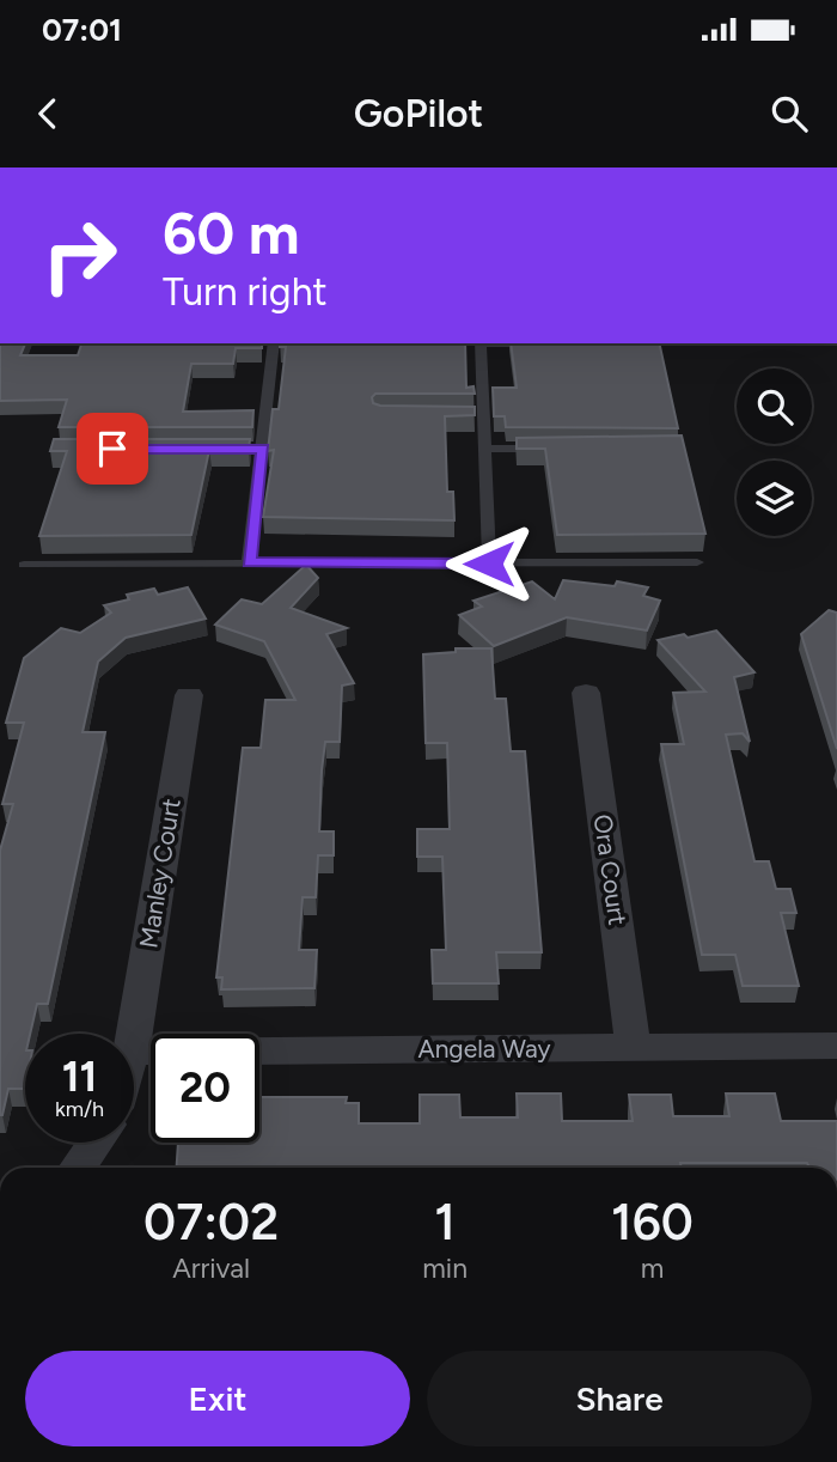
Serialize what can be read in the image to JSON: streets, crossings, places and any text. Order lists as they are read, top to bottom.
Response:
{
  "streets": {
    "street": ["Ora Court", "Manley Court", "Angela Way"]
  },
  "crossings": [
    ["Ora Court", "Angela Way"]
  ],
  "page": {
    "status": "07:01",
    "header": "GoPilot",
    "turn": ["60 m", "Turn right"],
    "speed": "11 km/h",
    "limit": "20",
    "eta": [
      "07:02",
      "Arrival",
      "1",
      "min",
      "160",
      "m"
    ],
    "buttons": ["Exit", "Share"]
  }
}
